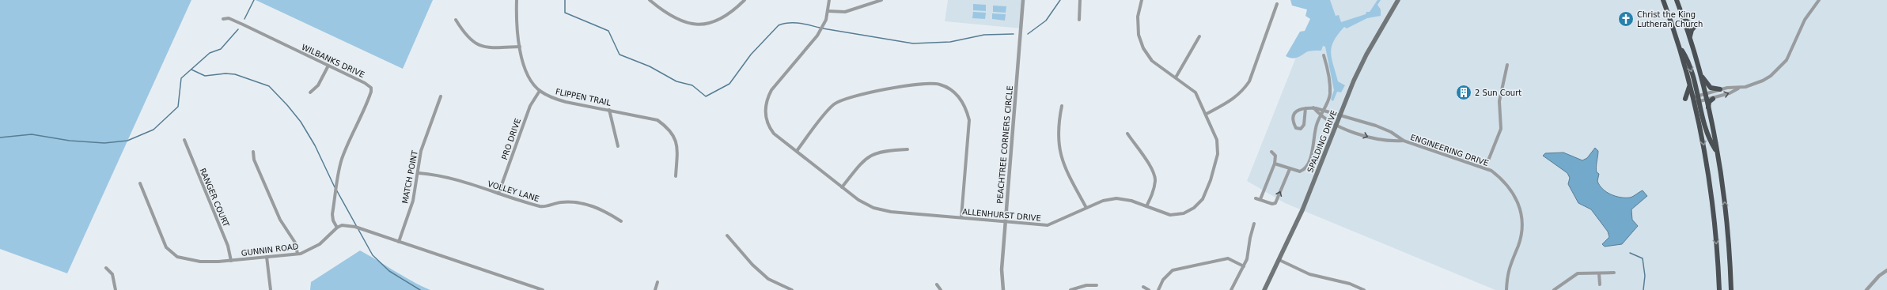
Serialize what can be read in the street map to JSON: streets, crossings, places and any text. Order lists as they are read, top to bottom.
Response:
{
  "streets": {
    "main road": ["SPALDING DRIVE"],
    "street": [
      "WILBANKS DRIVE",
      "FLIPPEN TRAIL",
      "PRO DRIVE",
      "PEACHTREE CORNERS CIRCLE",
      "ENGINEERING DRIVE",
      "MATCH POINT",
      "VOLLEY LANE",
      "RANGER COURT",
      "ALLENHURST DRIVE",
      "GUNNIN ROAD"
    ]
  },
  "crossings": [
    ["WILBANKS DRIVE", "GUNNIN ROAD"],
    ["FLIPPEN TRAIL", "PRO DRIVE"],
    ["PRO DRIVE", "VOLLEY LANE"],
    ["SPALDING DRIVE", "ENGINEERING DRIVE"],
    ["PEACHTREE CORNERS CIRCLE", "ALLENHURST DRIVE"],
    ["MATCH POINT", "VOLLEY LANE"],
    ["RANGER COURT", "GUNNIN ROAD"]
  ],
  "places": {
    "church": ["Christ the King Lutheran Church"],
    "building": ["2 Sun Court"]
  }
}
